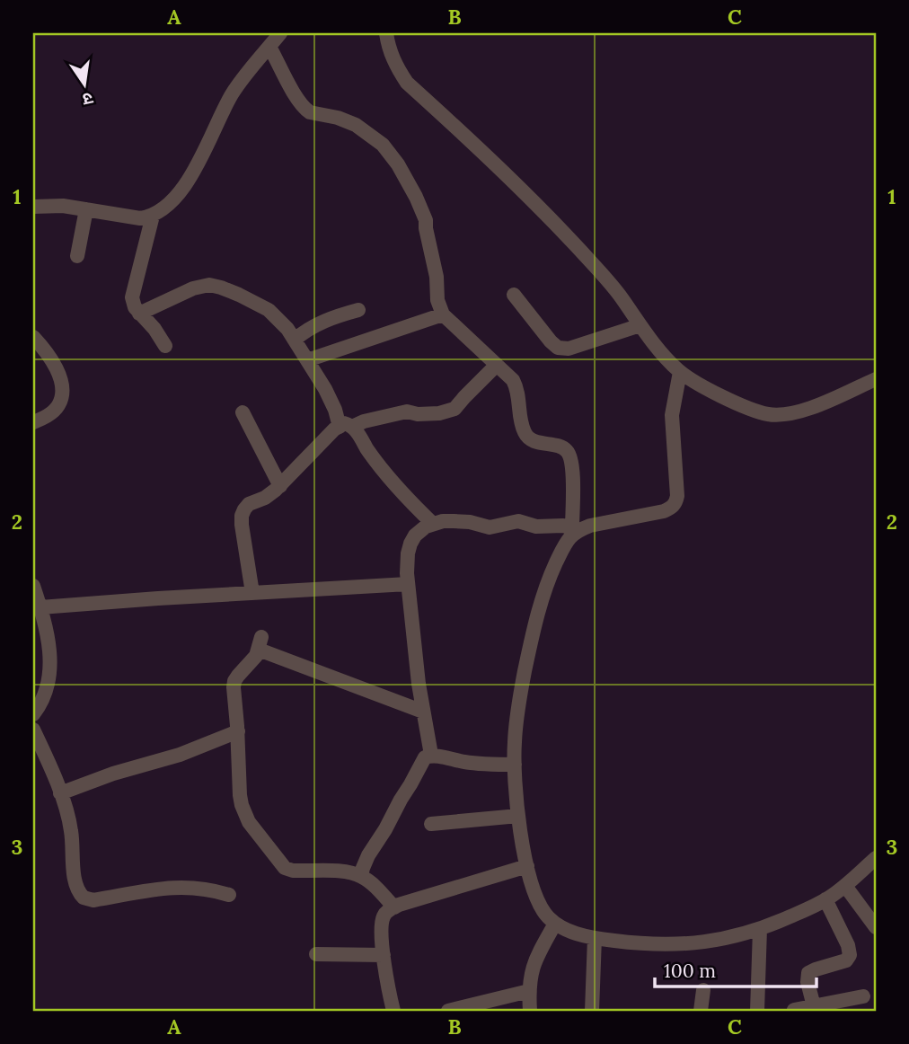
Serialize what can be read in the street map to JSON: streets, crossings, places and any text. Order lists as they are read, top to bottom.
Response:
{
  "scale_bar": "100 m",
  "north": "bottom",
  "grid": {
    "columns": ["A", "B", "C"],
    "rows": ["1", "2", "3"]
  }
}
